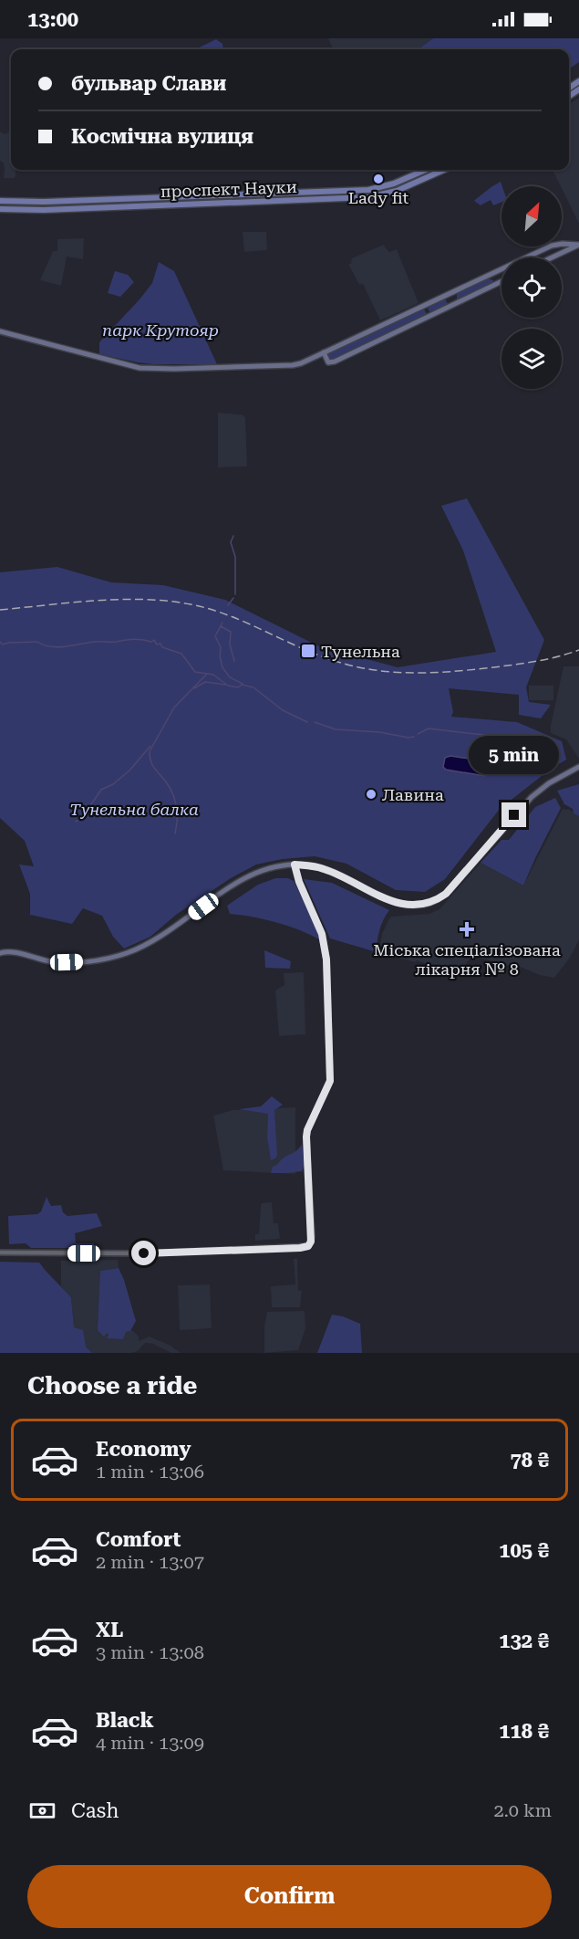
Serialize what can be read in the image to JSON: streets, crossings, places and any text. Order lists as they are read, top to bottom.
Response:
{
  "streets": {
    "main road": ["проспект Науки"]
  },
  "parks": ["парк Крутояр", "Тунельна балка"],
  "places": {
    "other": ["Lady fit", "Лавина"],
    "transit": ["Тунельна"],
    "health": ["Міська спеціалізована лікарня № 8"]
  },
  "north": "top right",
  "page": {
    "status": "13:00",
    "banner": ["бульвар Слави", "Космічна вулиця"],
    "bubble": "5 min",
    "heading": "Choose a ride",
    "list": [
      {
        "name": "Economy",
        "note": "1 min · 13:06",
        "value": "78 ₴"
      },
      {
        "name": "Comfort",
        "note": "2 min · 13:07",
        "value": "105 ₴"
      },
      {
        "name": "XL",
        "note": "3 min · 13:08",
        "value": "132 ₴"
      },
      {
        "name": "Black",
        "note": "4 min · 13:09",
        "value": "118 ₴"
      }
    ],
    "pay": ["Cash", "2.0 km"],
    "buttons": "Confirm"
  }
}
